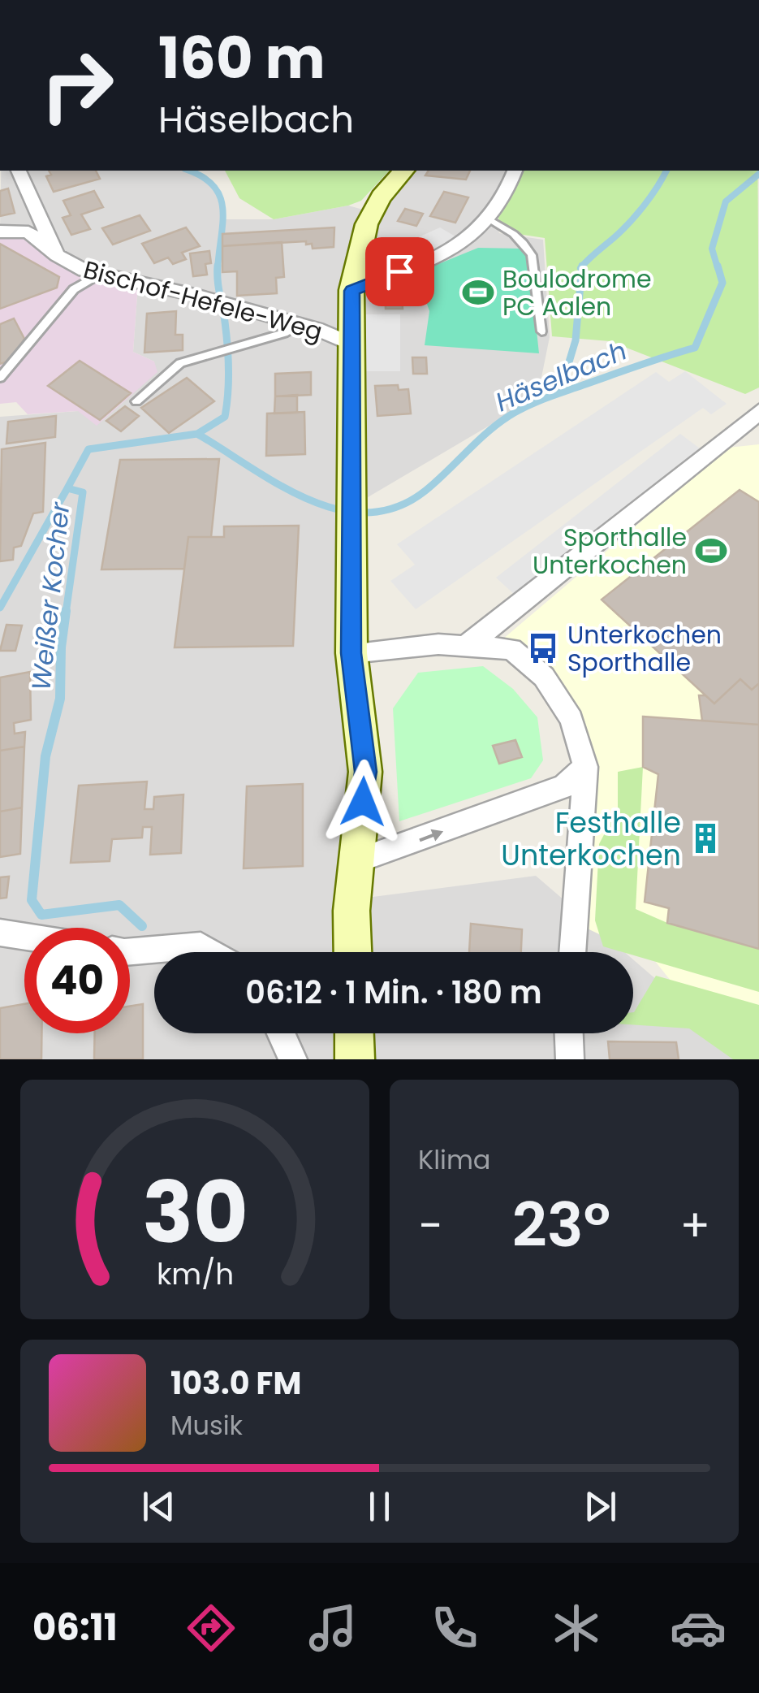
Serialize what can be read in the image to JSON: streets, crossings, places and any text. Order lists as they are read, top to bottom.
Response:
{
  "streets": {
    "street": ["Bischof-Hefele-Weg"]
  },
  "water": ["Häselbach", "Weißer Kocher"],
  "places": {
    "sports": ["Boulodrome PC Aalen", "Sporthalle Unterkochen"],
    "bus stop": ["Unterkochen Sporthalle"],
    "building": ["Festhalle Unterkochen"]
  },
  "page": {
    "turn": ["160 m", "Häselbach"],
    "limit": "40",
    "trip": "06:12 · 1 Min. · 180 m",
    "tile": "Klima",
    "heat": ["−", "23°", "+"],
    "song": ["103.0 FM", "Musik"],
    "tabs": "06:11",
    "gauge": ["30", "km/h"]
  }
}
